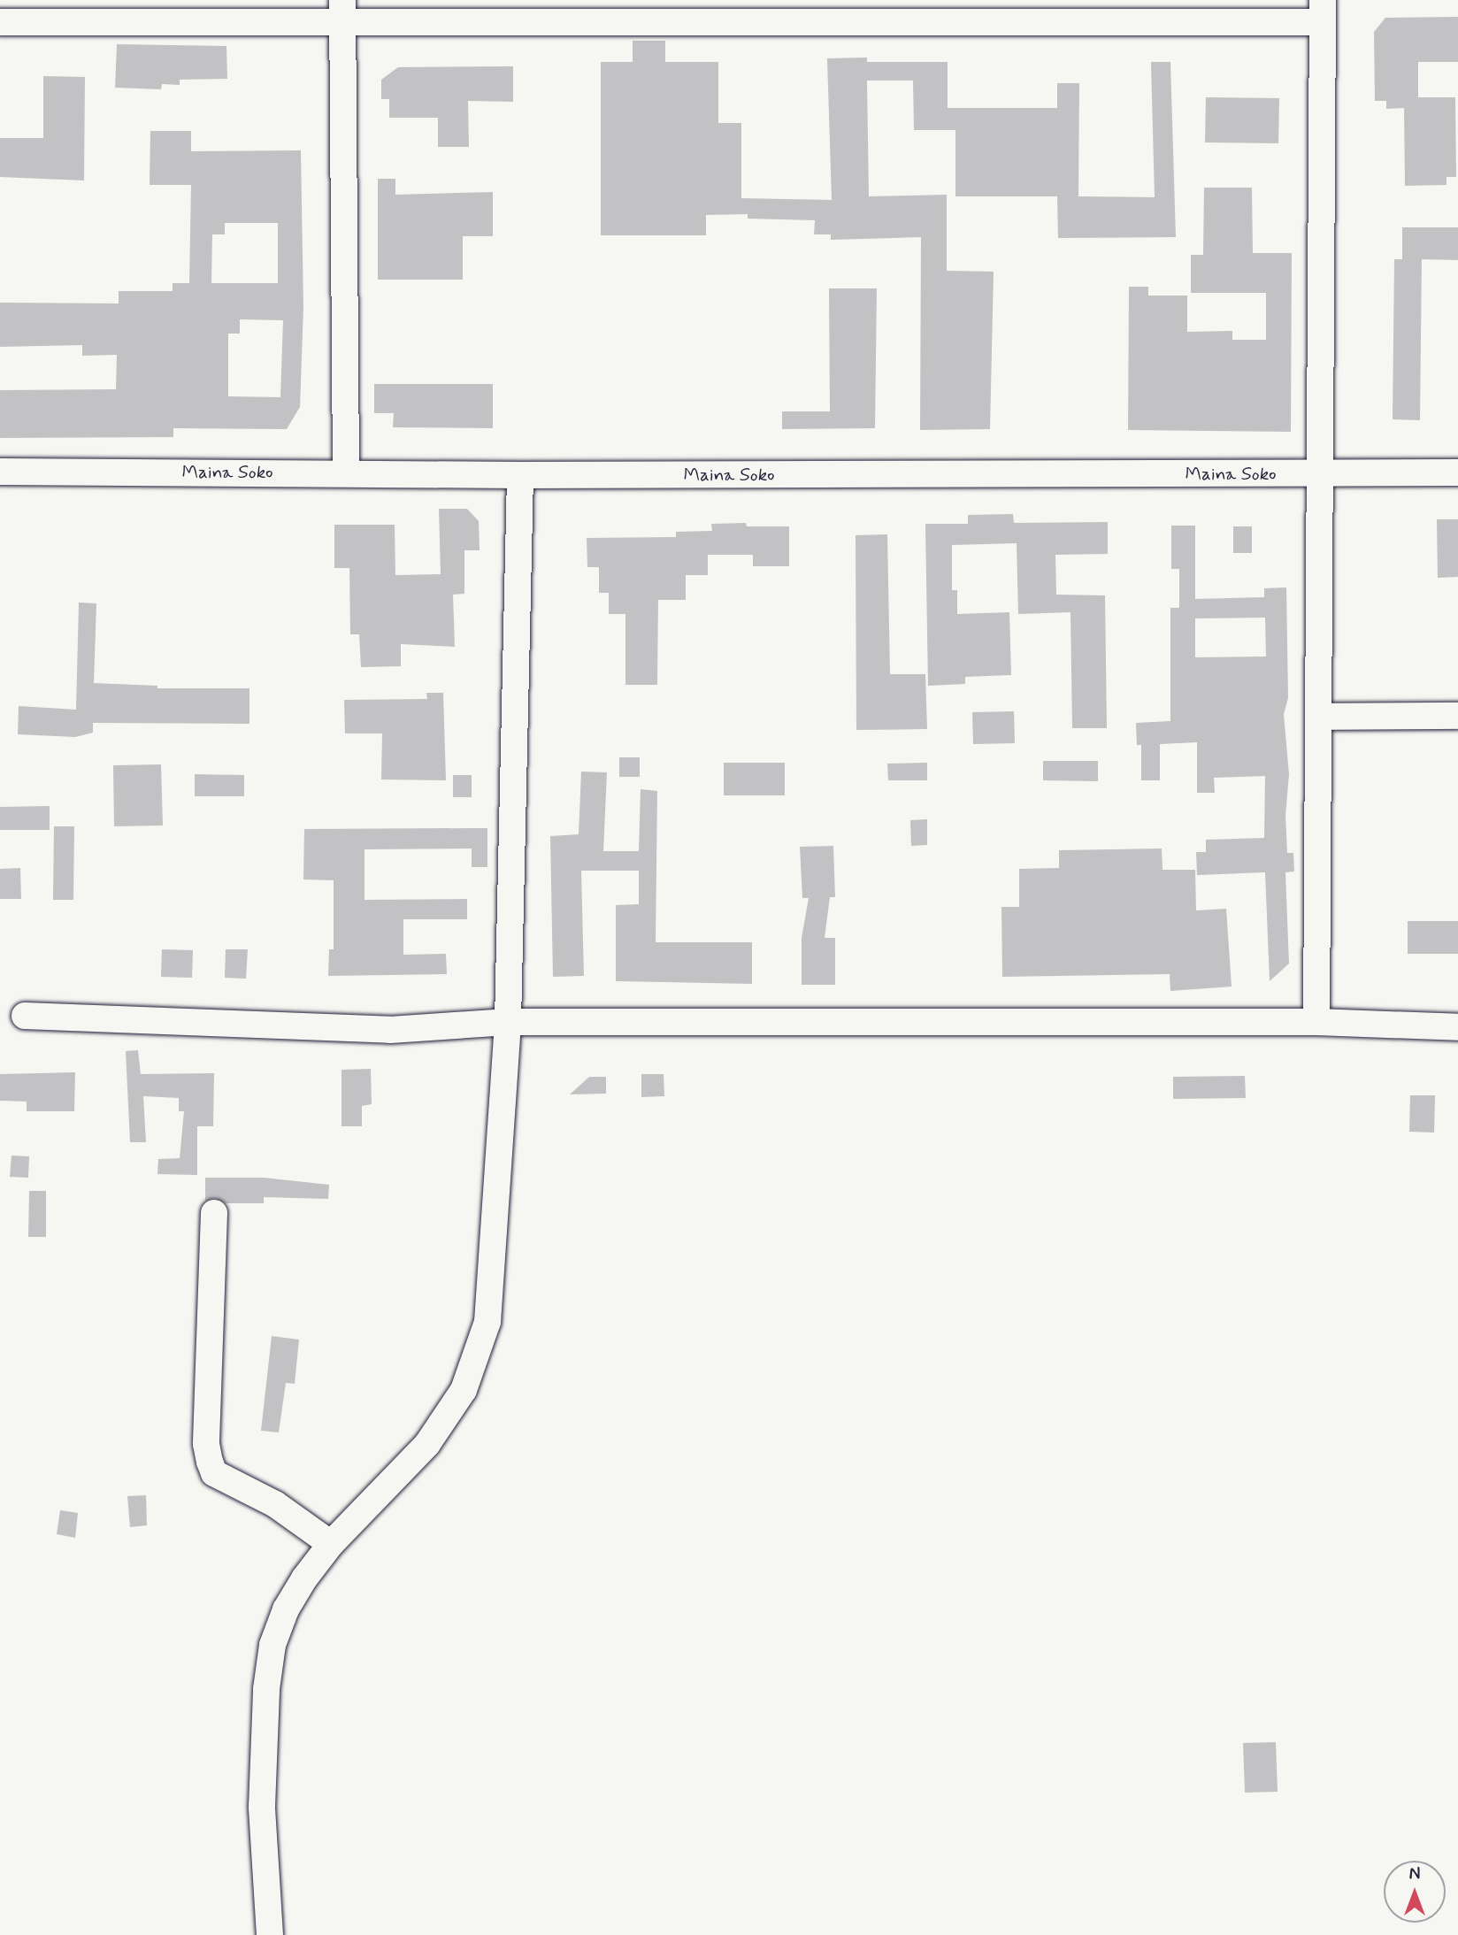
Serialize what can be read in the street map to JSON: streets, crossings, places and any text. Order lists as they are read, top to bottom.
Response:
{
  "streets": {
    "street": ["Maina Soko"]
  },
  "north": "top"
}
